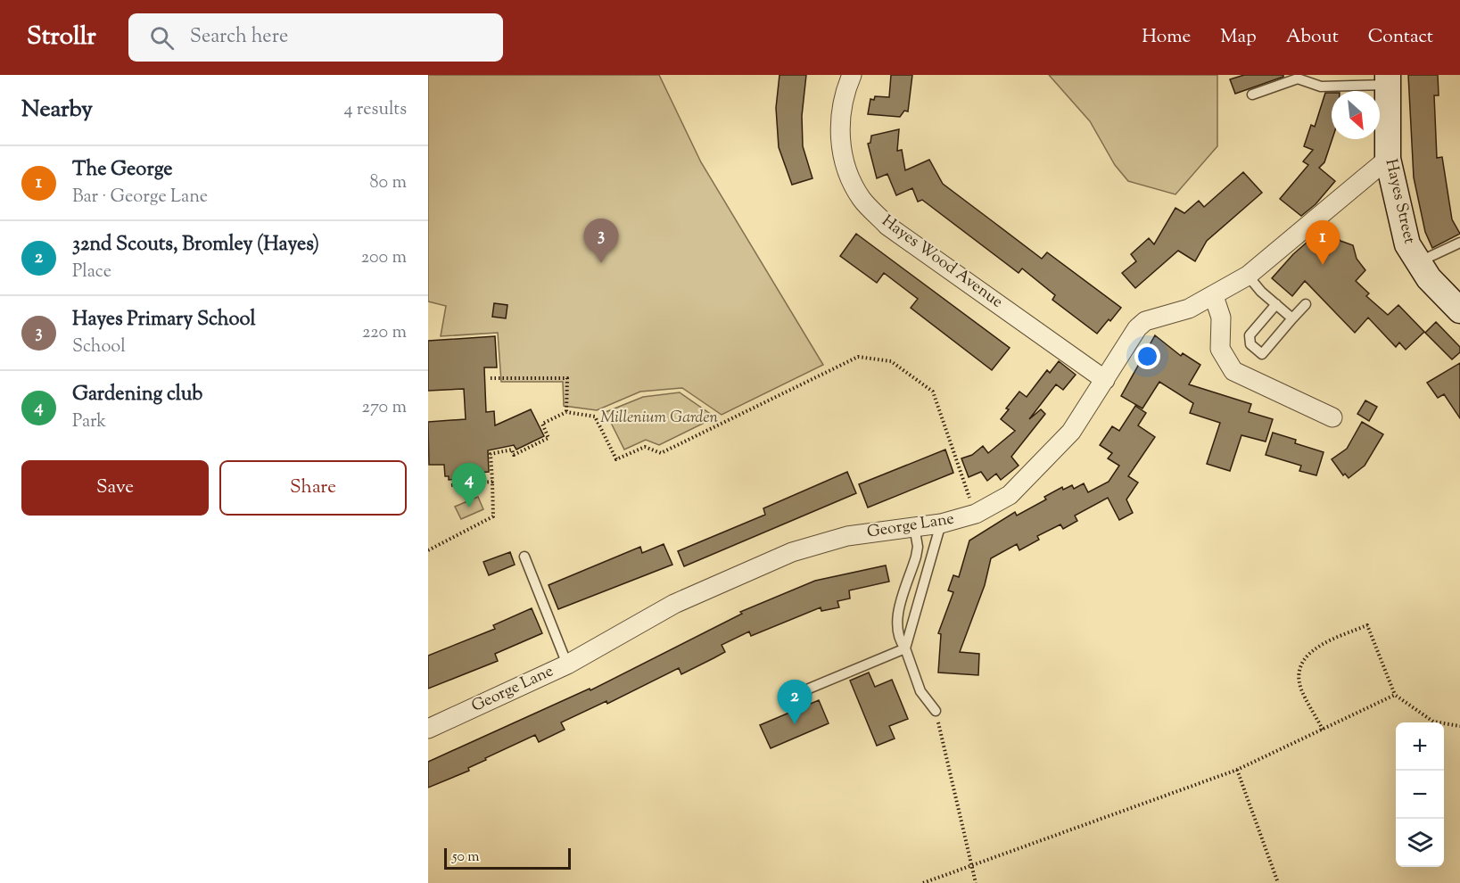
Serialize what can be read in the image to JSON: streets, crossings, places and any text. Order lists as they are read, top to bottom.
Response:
{
  "streets": {
    "main road": ["Hayes Street"],
    "street": ["Hayes Wood Avenue", "George Lane"]
  },
  "crossings": [
    ["Hayes Street", "George Lane"],
    ["Hayes Wood Avenue", "George Lane"]
  ],
  "parks": ["Millenium Garden"],
  "scale_bar": "50 m",
  "north": "bottom right",
  "page": {
    "header": "Strollr",
    "search": "Search here",
    "nav": [
      "Home",
      "Map",
      "About",
      "Contact"
    ],
    "heading": ["Nearby", "4 results"],
    "list": [
      {
        "mark": "1",
        "name": "The George",
        "note": "Bar · George Lane",
        "value": "80 m"
      },
      {
        "mark": "2",
        "name": "32nd Scouts, Bromley (Hayes)",
        "note": "Place",
        "value": "200 m"
      },
      {
        "mark": "3",
        "name": "Hayes Primary School",
        "note": "School",
        "value": "220 m"
      },
      {
        "mark": "4",
        "name": "Gardening club",
        "note": "Park",
        "value": "270 m"
      }
    ],
    "pins": [
      "3",
      "1",
      "4",
      "2"
    ],
    "buttons": ["Save", "Share"],
    "map_buttons": ["+", "−"],
    "scale": "50 m"
  }
}
